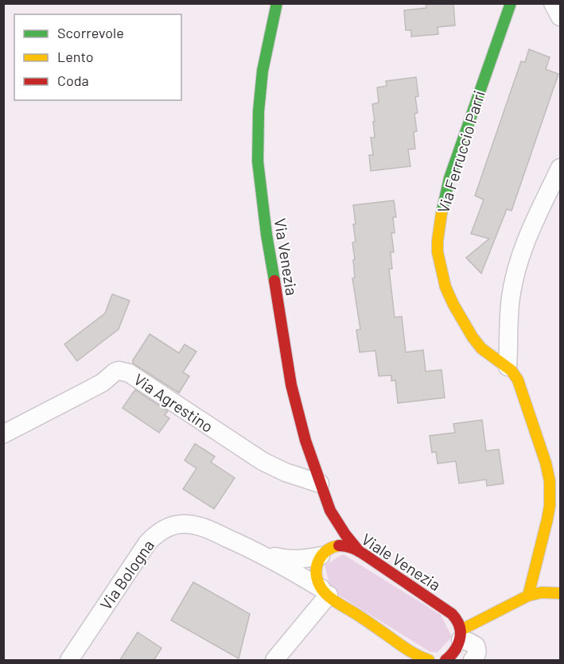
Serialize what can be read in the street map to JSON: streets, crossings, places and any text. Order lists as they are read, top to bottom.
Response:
{
  "streets": {
    "street": [
      "Via Ferruccio Parri",
      "Via Venezia",
      "Via Agrestino",
      "Viale Venezia",
      "Via Bologna"
    ]
  },
  "crossings": [
    ["Via Venezia", "Via Agrestino"],
    ["Via Venezia", "Viale Venezia"],
    ["Viale Venezia", "Via Bologna"]
  ],
  "legend": ["Scorrevole", "Lento", "Coda"]
}
